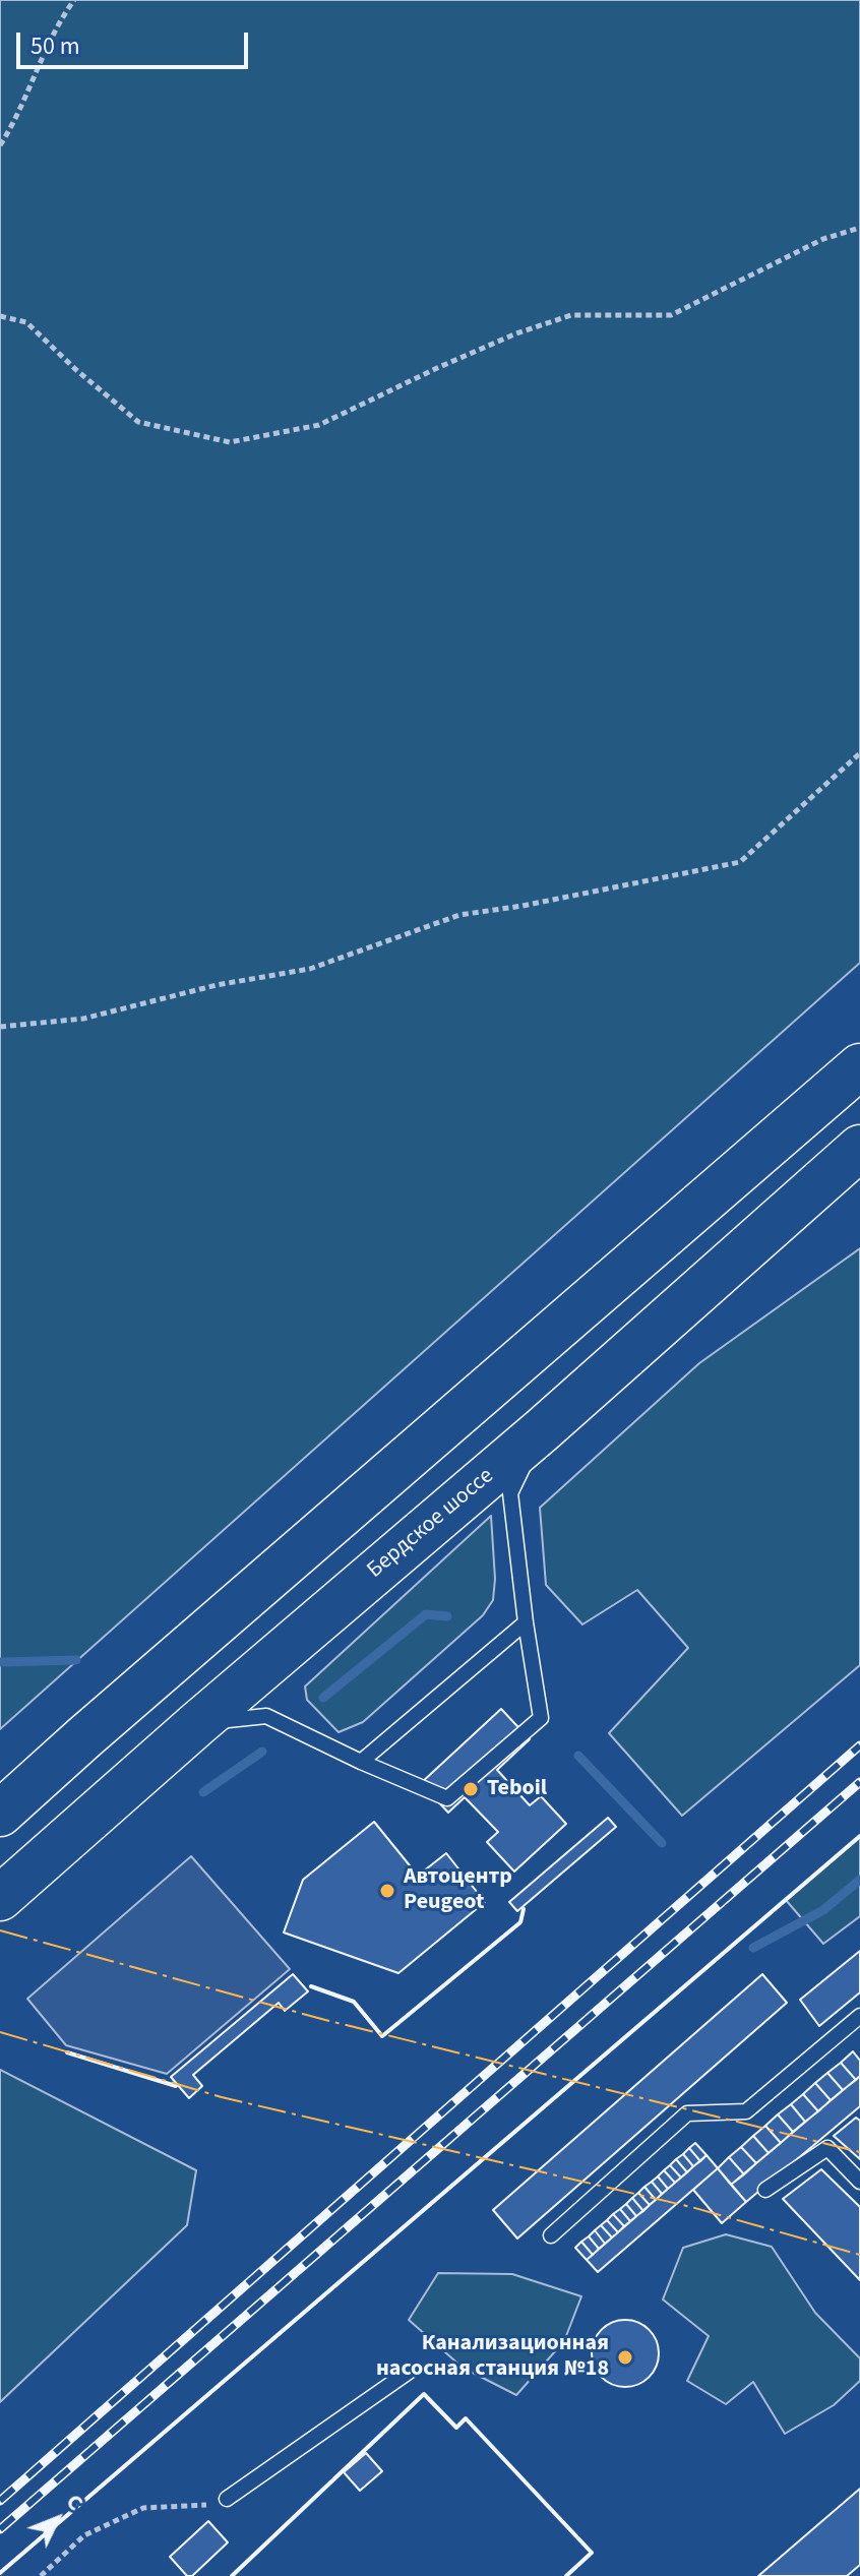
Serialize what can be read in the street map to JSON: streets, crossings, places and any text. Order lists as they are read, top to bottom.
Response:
{
  "streets": {
    "highway": ["Бердское шоссе"]
  },
  "places": ["Teboil", "Автоцентр Peugeot", "Канализационная насосная станция №18"],
  "scale_bar": "50 m",
  "north": "top right"
}
